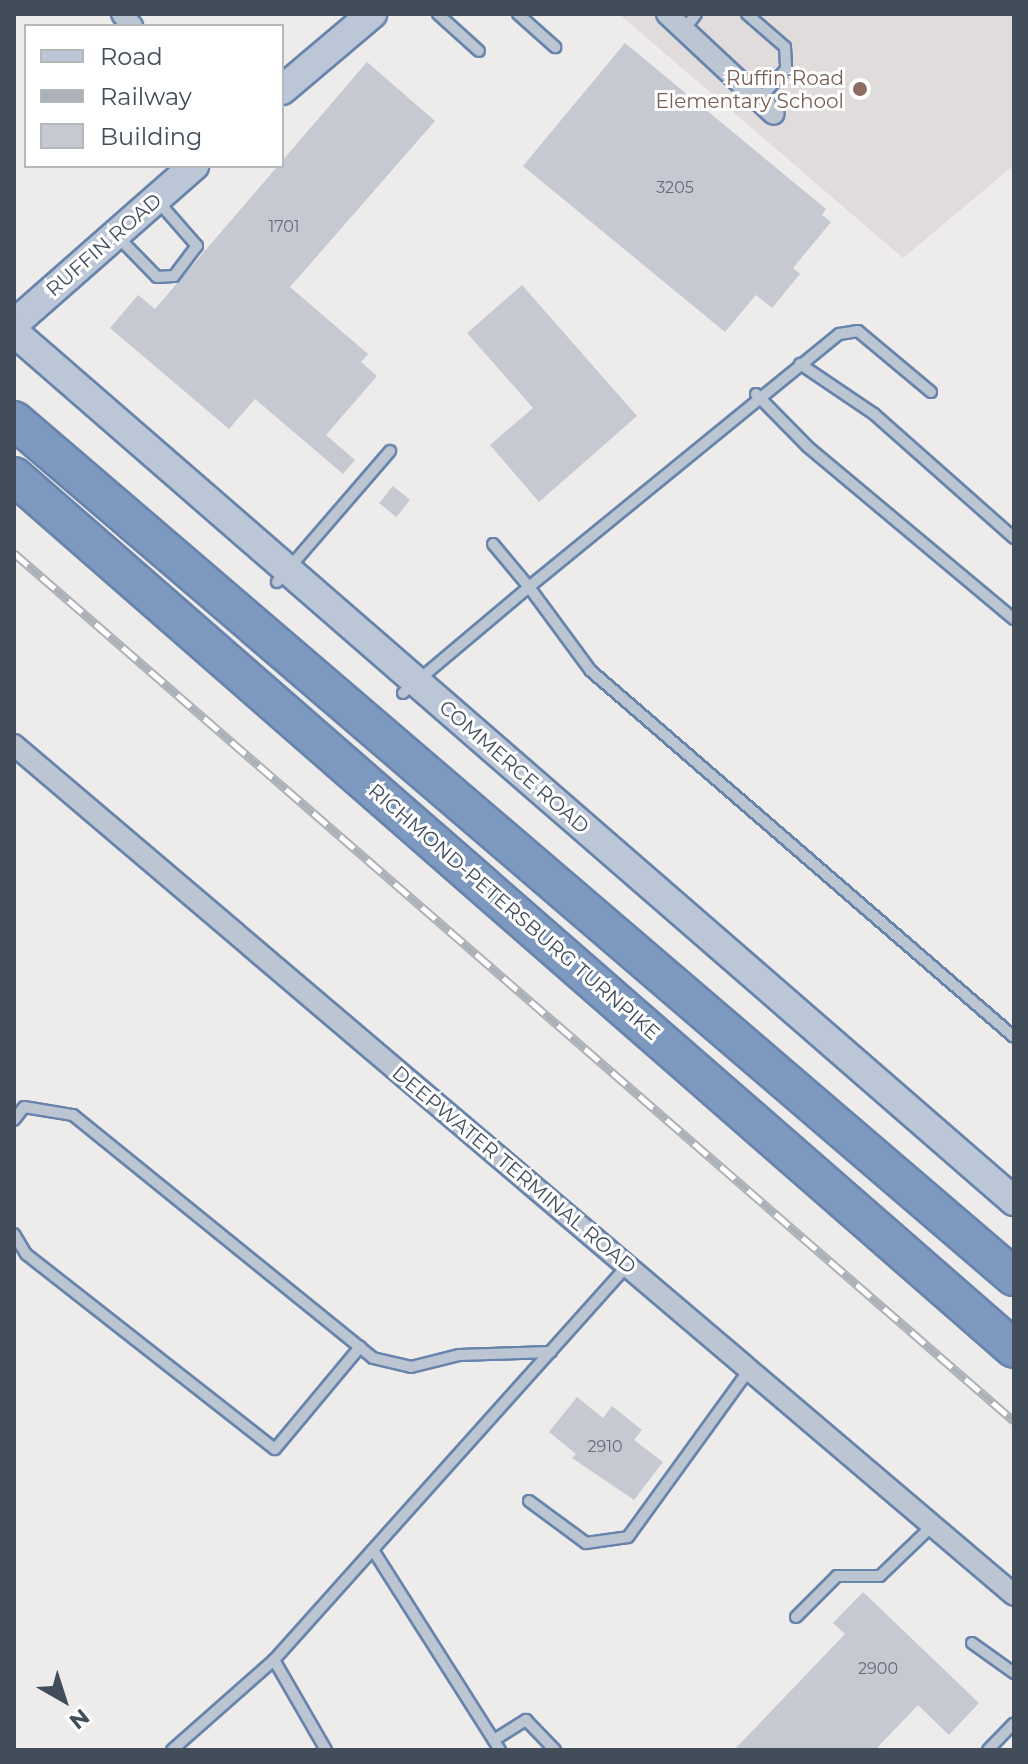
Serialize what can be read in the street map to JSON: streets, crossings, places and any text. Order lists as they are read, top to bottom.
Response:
{
  "streets": {
    "highway": ["RICHMOND-PETERSBURG TURNPIKE"],
    "main road": ["RUFFIN ROAD", "COMMERCE ROAD"],
    "street": ["DEEPWATER TERMINAL ROAD"]
  },
  "places": ["Ruffin Road Elementary School"],
  "house_numbers": [
    "3205",
    "1701",
    "2910",
    "2900"
  ],
  "legend": ["Road", "Railway", "Building"],
  "north": "bottom right"
}
